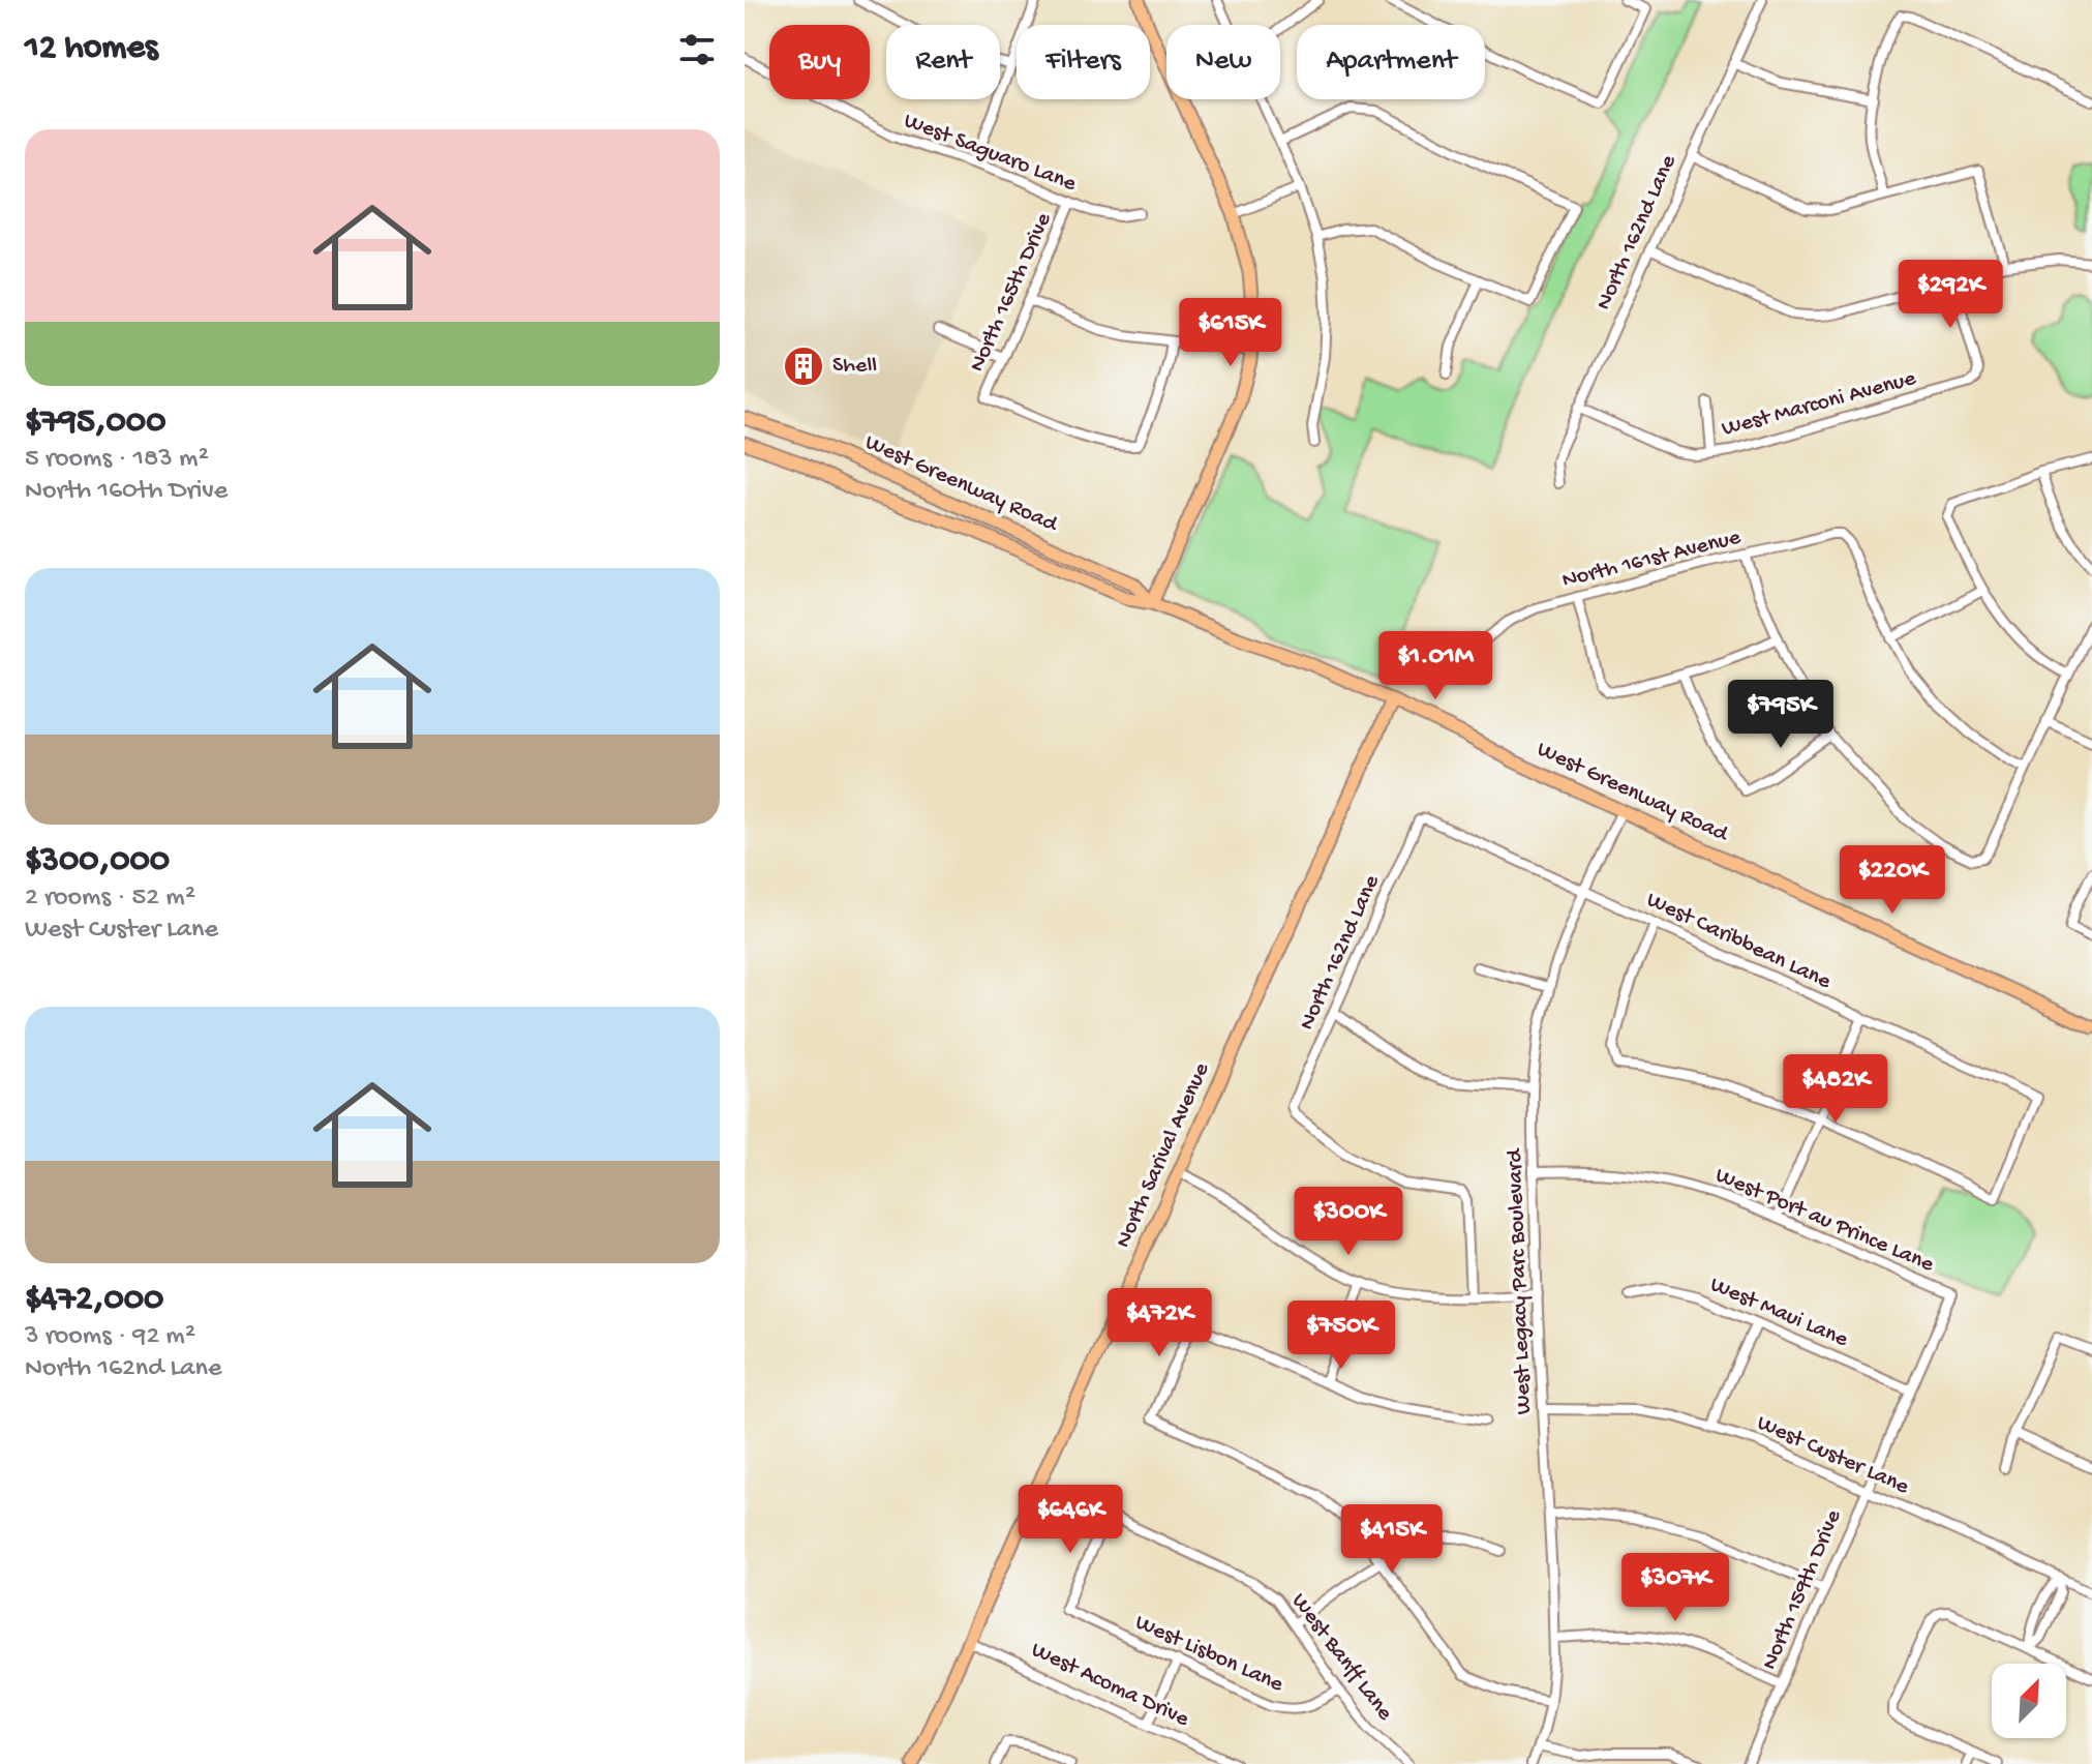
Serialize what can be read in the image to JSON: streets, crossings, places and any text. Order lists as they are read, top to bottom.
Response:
{
  "streets": {
    "main road": ["West Greenway Road", "North Sarival Avenue"],
    "street": [
      "West Saguaro Lane",
      "North 162nd Lane",
      "North 165th Drive",
      "West Marconi Avenue",
      "North 161st Avenue",
      "West Caribbean Lane",
      "West Port au Prince Lane",
      "West Legacy Parc Boulevard",
      "West Maui Lane",
      "West Custer Lane",
      "North 159th Drive",
      "West Lisbon Lane",
      "West Banff Lane",
      "West Acoma Drive"
    ]
  },
  "crossings": [
    ["West Saguaro Lane", "North 165th Drive"],
    ["North 162nd Lane", "West Marconi Avenue"],
    ["North 162nd Lane", "West Caribbean Lane"],
    ["West Greenway Road", "North Sarival Avenue"],
    ["West Greenway Road", "West Legacy Parc Boulevard"],
    ["West Caribbean Lane", "West Legacy Parc Boulevard"],
    ["North Sarival Avenue", "West Acoma Drive"],
    ["West Port au Prince Lane", "West Legacy Parc Boulevard"],
    ["West Port au Prince Lane", "North 159th Drive"],
    ["West Legacy Parc Boulevard", "West Custer Lane"],
    ["West Maui Lane", "North 159th Drive"],
    ["West Custer Lane", "North 159th Drive"],
    ["West Lisbon Lane", "West Banff Lane"]
  ],
  "places": {
    "building": ["Shell"]
  },
  "north": "top right",
  "page": {
    "heading": "12 homes",
    "chip": [
      "Buy",
      "Rent",
      "Filters",
      "New",
      "Apartment"
    ],
    "list": [
      {
        "name": "$795,000",
        "note": "5 rooms · 183 m² · North 160th Drive"
      },
      {
        "name": "$300,000",
        "note": "2 rooms · 52 m² · West Custer Lane"
      },
      {
        "name": "$472,000",
        "note": "3 rooms · 92 m² · North 162nd Lane"
      }
    ],
    "price": [
      "$292K",
      "$615K",
      "$1.01M",
      "$795K",
      "$220K",
      "$482K",
      "$300K",
      "$472K",
      "$750K",
      "$646K",
      "$415K",
      "$307K"
    ]
  }
}
